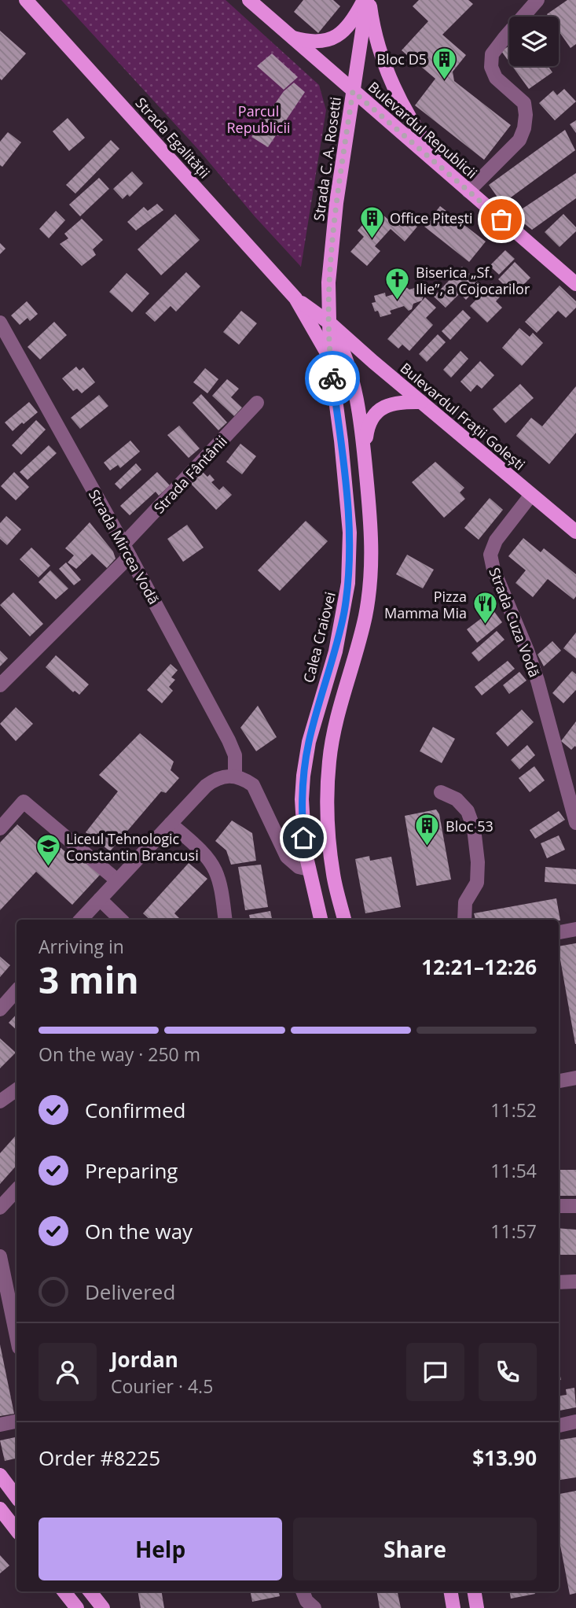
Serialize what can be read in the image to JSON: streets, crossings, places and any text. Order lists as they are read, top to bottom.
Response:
{
  "streets": {
    "main road": [
      "Bulevardul Republicii",
      "Strada Egalității",
      "Strada C. A. Rosetti",
      "Bulevardul Frații Golești",
      "Calea Craiovei"
    ],
    "street": ["Strada Fântânii", "Strada Mircea Vodă", "Strada Cuza Vodă"]
  },
  "crossings": [
    ["Bulevardul Republicii", "Strada C. A. Rosetti"],
    ["Strada Egalității", "Bulevardul Frații Golești"],
    ["Strada C. A. Rosetti", "Bulevardul Frații Golești"],
    ["Strada C. A. Rosetti", "Calea Craiovei"],
    ["Bulevardul Frații Golești", "Strada Cuza Vodă"],
    ["Bulevardul Frații Golești", "Calea Craiovei"],
    ["Strada Fântânii", "Strada Mircea Vodă"]
  ],
  "parks": ["Parcul Republicii"],
  "places": {
    "building": ["Bloc D5", "Office Pitești", "Bloc 53"],
    "church": ["Biserica „Sf. Ilie”, a Cojocarilor"],
    "restaurant": ["Pizza Mamma Mia"],
    "school or university": ["Liceul Tehnologic Constantin Brancusi"]
  },
  "page": {
    "heading": ["3 min", "Arriving in", "12:21–12:26"],
    "panel": [
      "Jordan",
      "Courier · 4.5",
      "Order #8225",
      "$13.90"
    ],
    "bar": "On the way · 250 m",
    "list": [
      ["Confirmed", "11:52"],
      ["Preparing", "11:54"],
      ["On the way", "11:57"],
      "Delivered"
    ],
    "buttons": ["Help", "Share"]
  }
}
